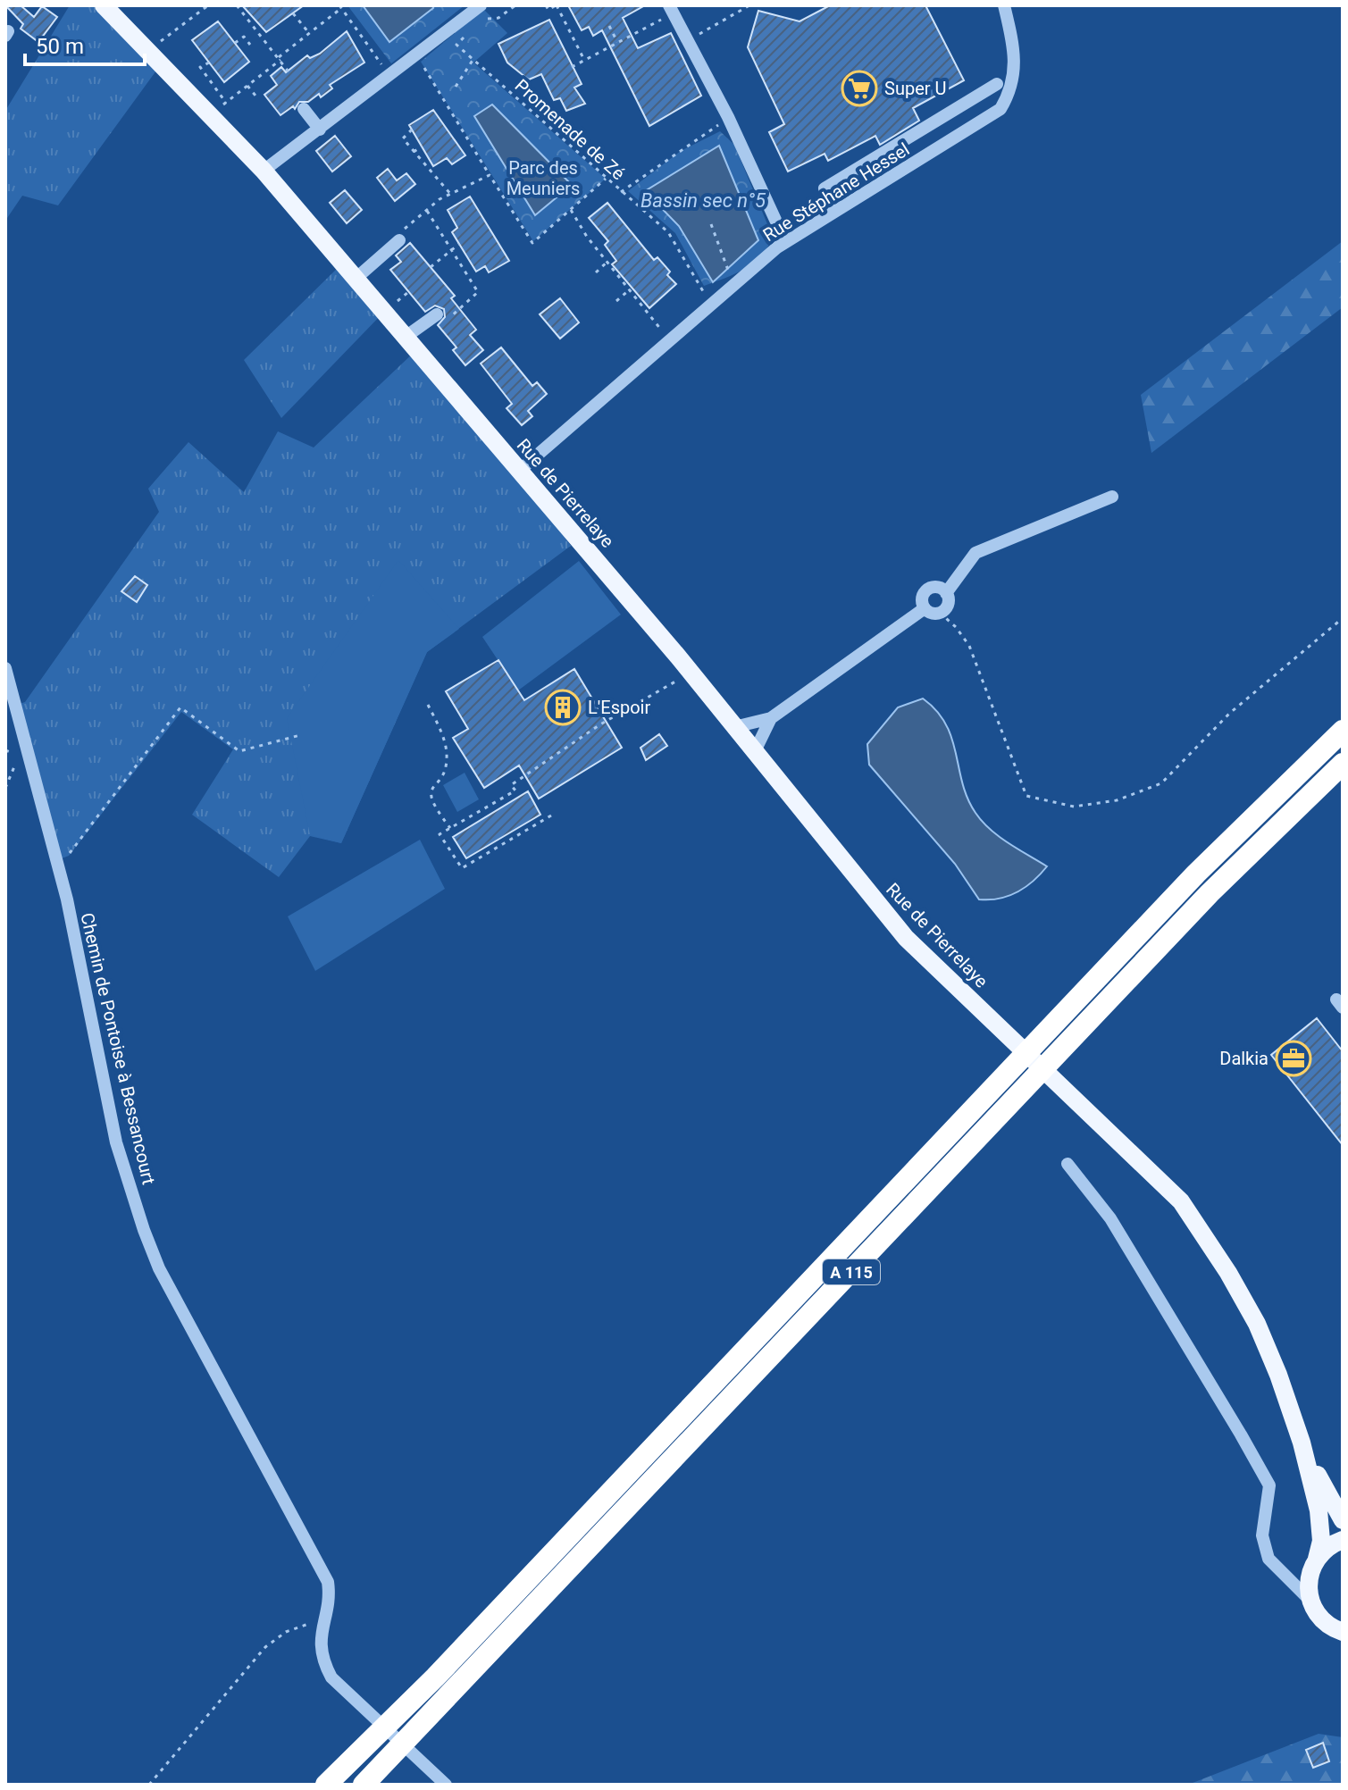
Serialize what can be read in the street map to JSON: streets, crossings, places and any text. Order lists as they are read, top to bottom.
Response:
{
  "streets": {
    "highway": ["A 115"],
    "main road": ["Rue de Pierrelaye"],
    "street": ["Rue Stéphane Hessel", "Chemin de Pontoise à Bessancourt"],
    "path": ["Promenade de Zé"]
  },
  "crossings": [
    ["Rue Stéphane Hessel", "Rue de Pierrelaye"]
  ],
  "water": ["Bassin sec n°5"],
  "parks": ["Parc des Meuniers"],
  "places": {
    "supermarket": ["Super U"],
    "building": ["L'Espoir"],
    "office": ["Dalkia"]
  },
  "scale_bar": "50 m"
}
